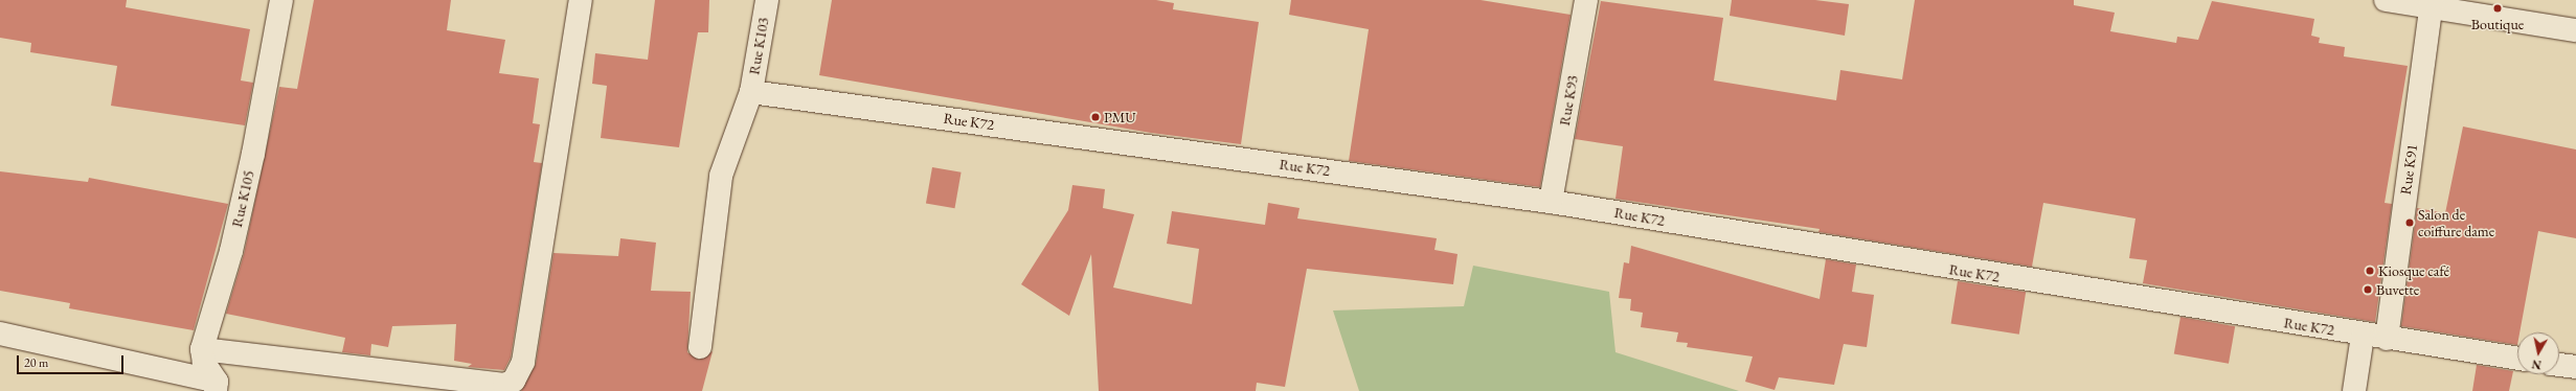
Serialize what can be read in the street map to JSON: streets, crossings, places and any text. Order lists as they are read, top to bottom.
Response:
{
  "streets": {
    "street": [
      "Rue K103",
      "Rue K93",
      "Rue K72",
      "Rue K91",
      "Rue K105"
    ]
  },
  "crossings": [
    ["Rue K103", "Rue K72"],
    ["Rue K93", "Rue K72"],
    ["Rue K72", "Rue K91"]
  ],
  "places": [
    "Boutique",
    "PMU",
    "Salon de coiffure dame",
    "Kiosque café",
    "Buvette"
  ],
  "scale_bar": "20 m",
  "north": "bottom"
}
